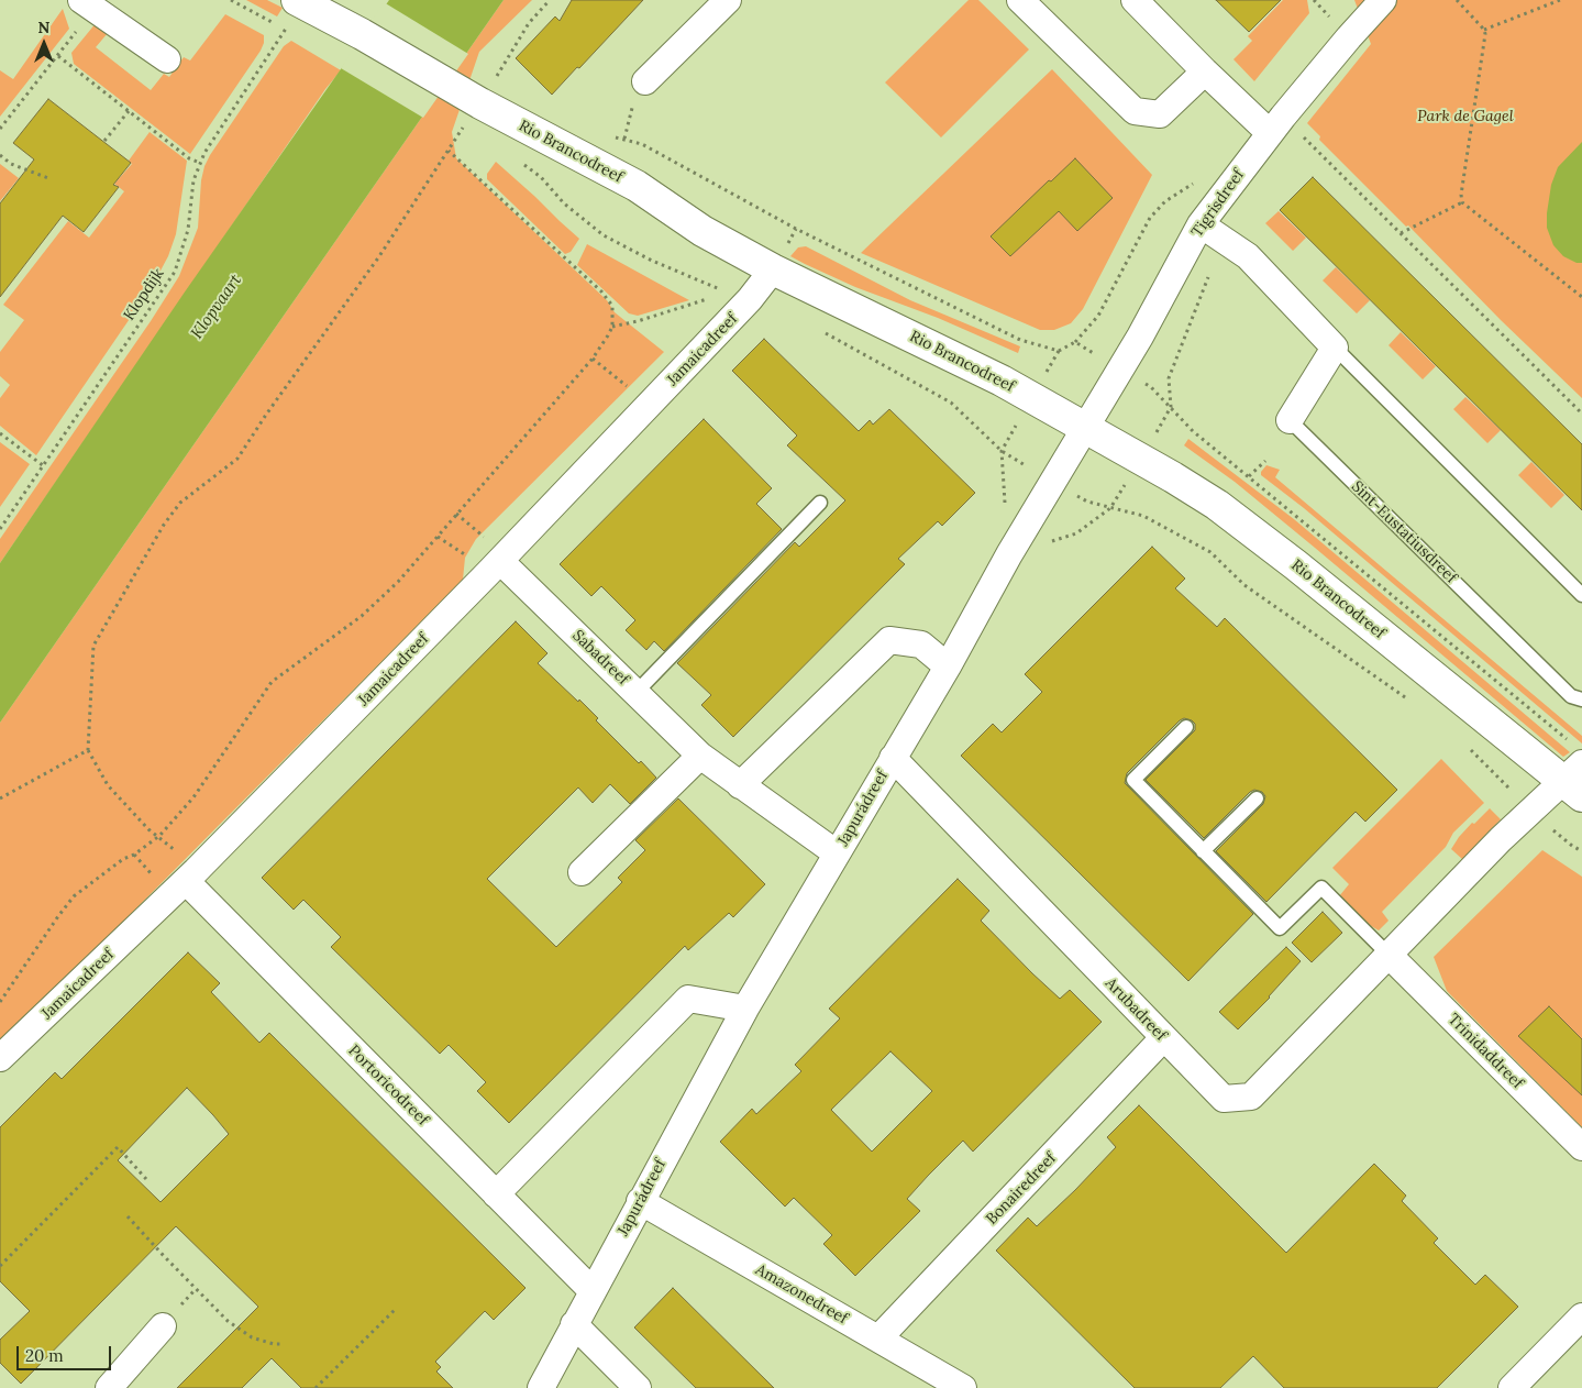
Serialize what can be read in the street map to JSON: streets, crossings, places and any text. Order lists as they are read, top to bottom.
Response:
{
  "streets": {
    "street": [
      "Rio Brancodreef",
      "Tigrisdreef",
      "Jamaicadreef",
      "Sint-Eustatiusdreef",
      "Sabadreef",
      "Japurádreef",
      "Arubadreef",
      "Trinidaddreef",
      "Portoricodreef",
      "Bonairedreef",
      "Amazonedreef"
    ],
    "path": ["Klopdijk"]
  },
  "crossings": [
    ["Rio Brancodreef", "Tigrisdreef"],
    ["Rio Brancodreef", "Jamaicadreef"],
    ["Rio Brancodreef", "Japurádreef"],
    ["Rio Brancodreef", "Arubadreef"],
    ["Tigrisdreef", "Japurádreef"],
    ["Jamaicadreef", "Sabadreef"],
    ["Jamaicadreef", "Portoricodreef"],
    ["Sabadreef", "Japurádreef"],
    ["Japurádreef", "Arubadreef"],
    ["Japurádreef", "Portoricodreef"],
    ["Japurádreef", "Amazonedreef"],
    ["Arubadreef", "Trinidaddreef"],
    ["Arubadreef", "Bonairedreef"],
    ["Bonairedreef", "Amazonedreef"]
  ],
  "water": ["Klopvaart"],
  "parks": ["Park de Gagel"],
  "scale_bar": "20 m",
  "north": "top"
}
